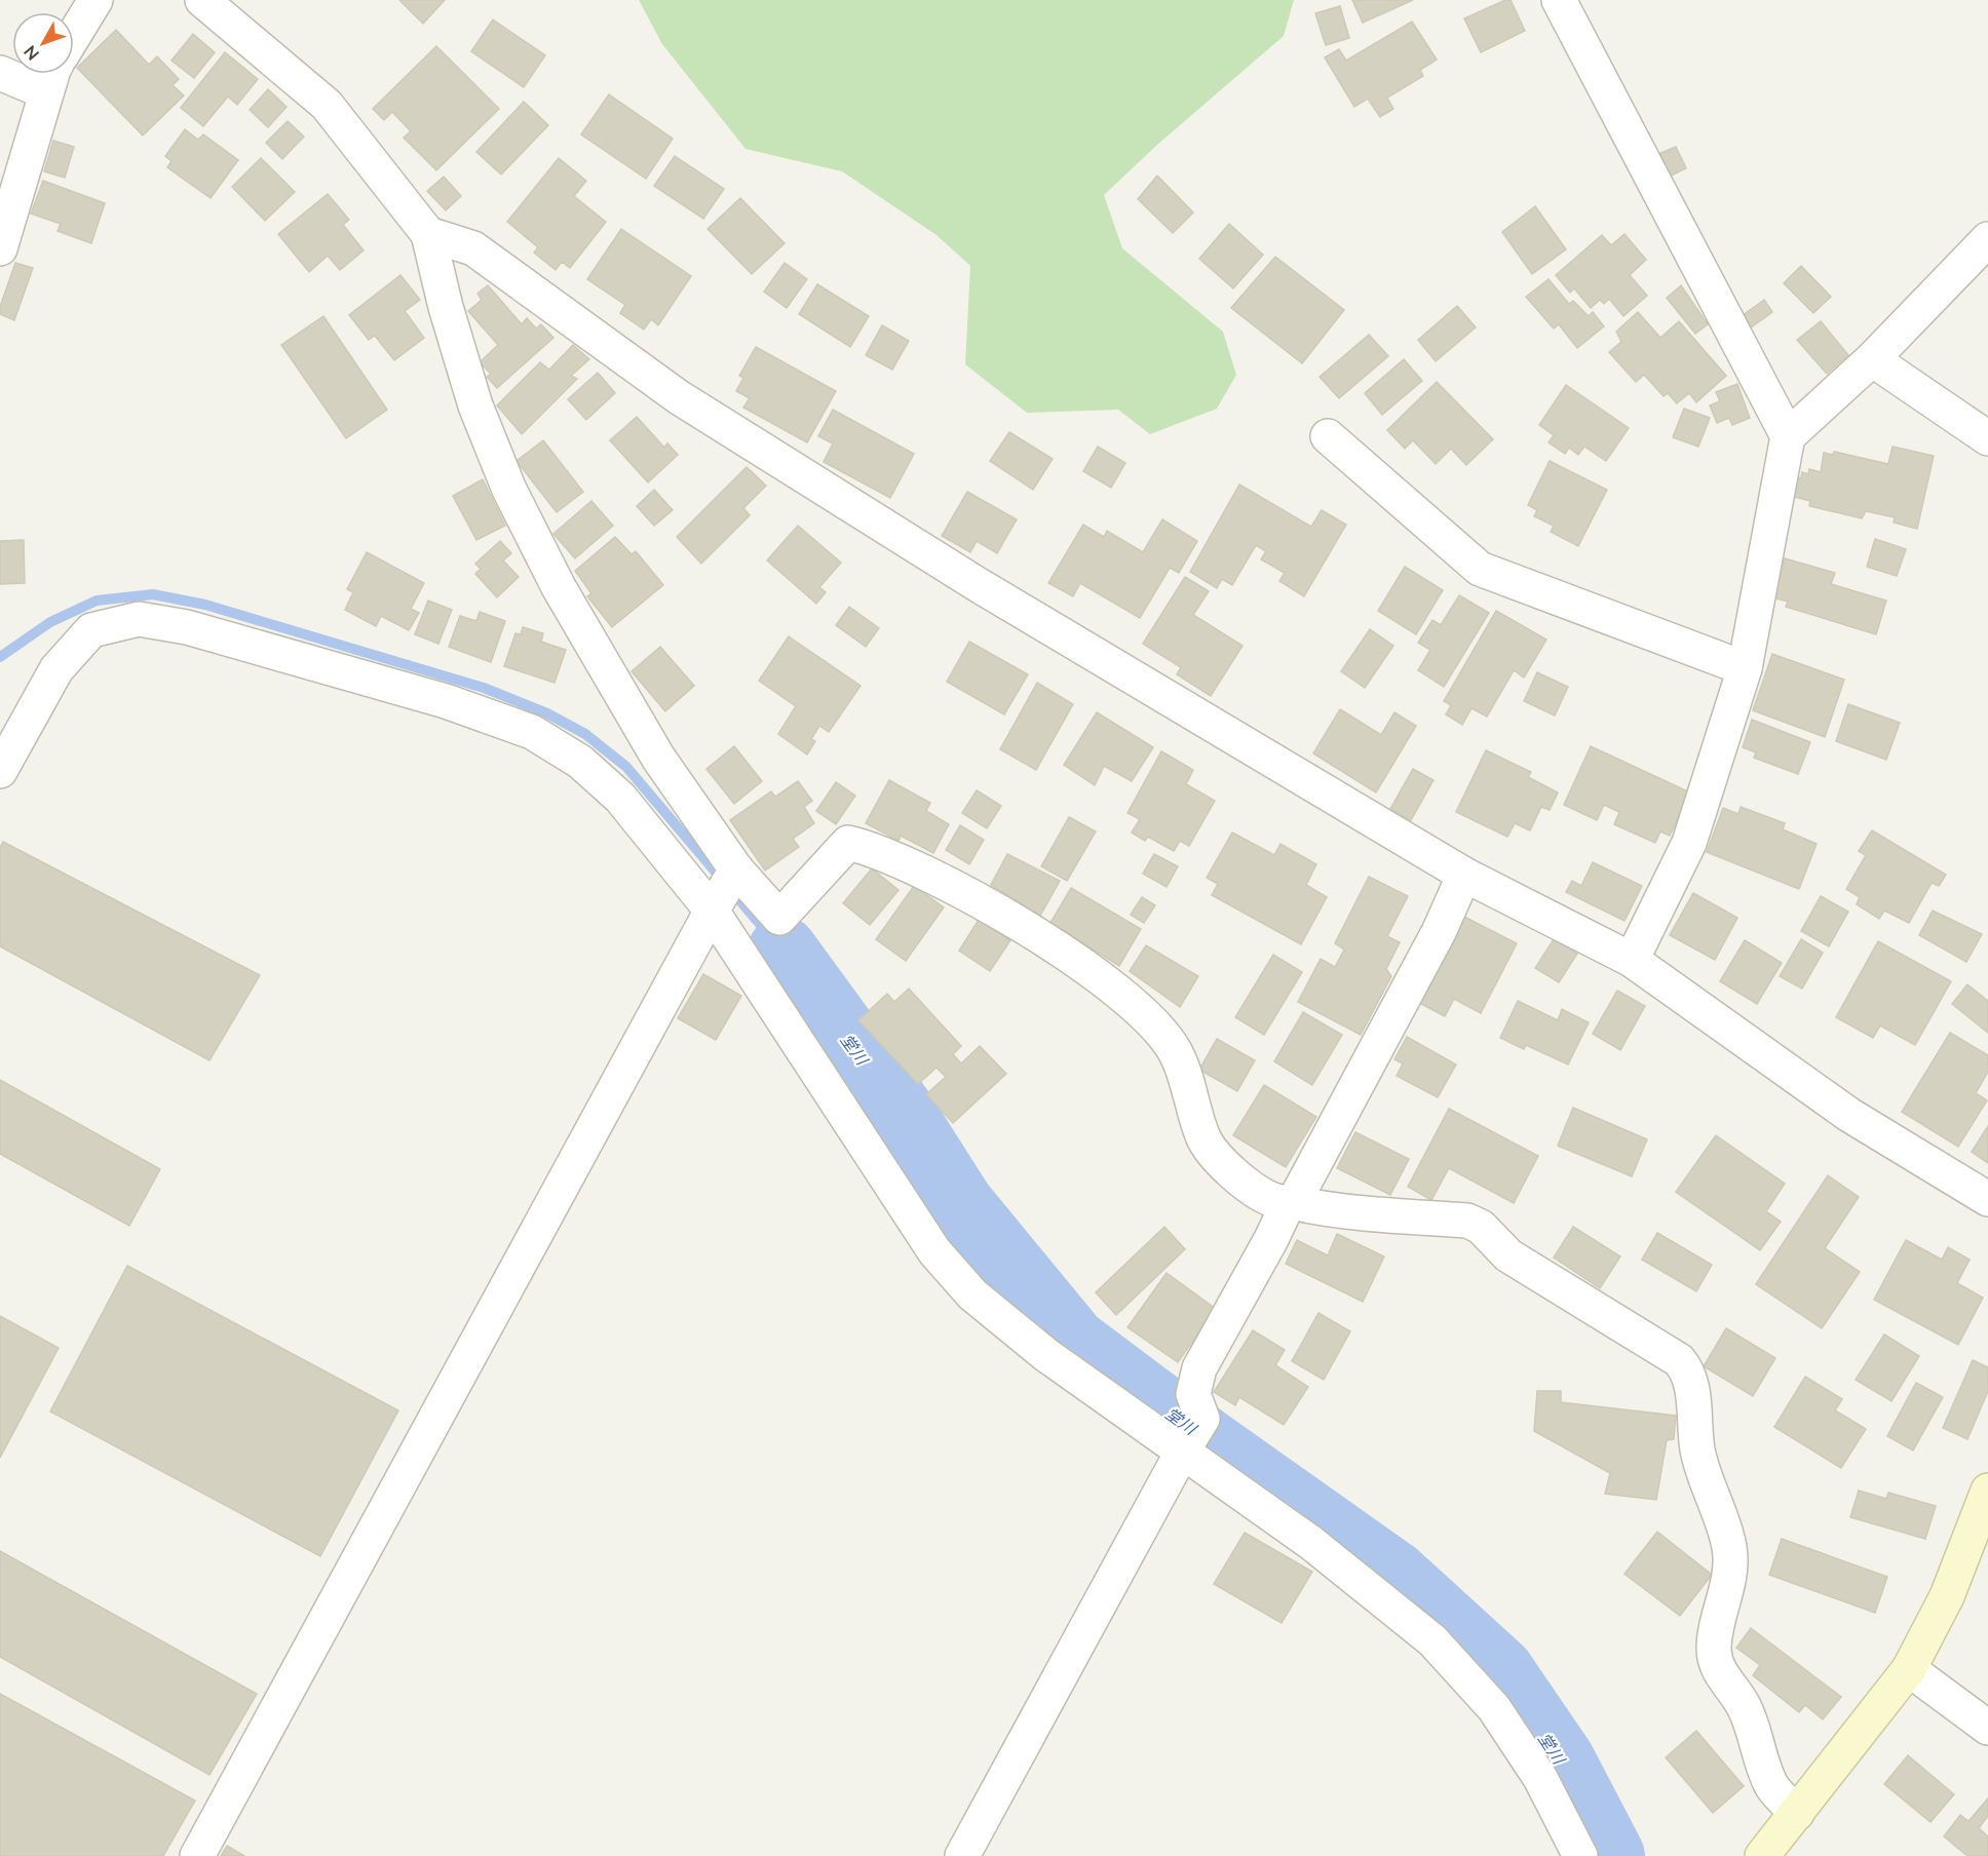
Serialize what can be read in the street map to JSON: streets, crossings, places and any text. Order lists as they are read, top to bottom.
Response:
{
  "water": ["堂川"],
  "north": "bottom left"
}
